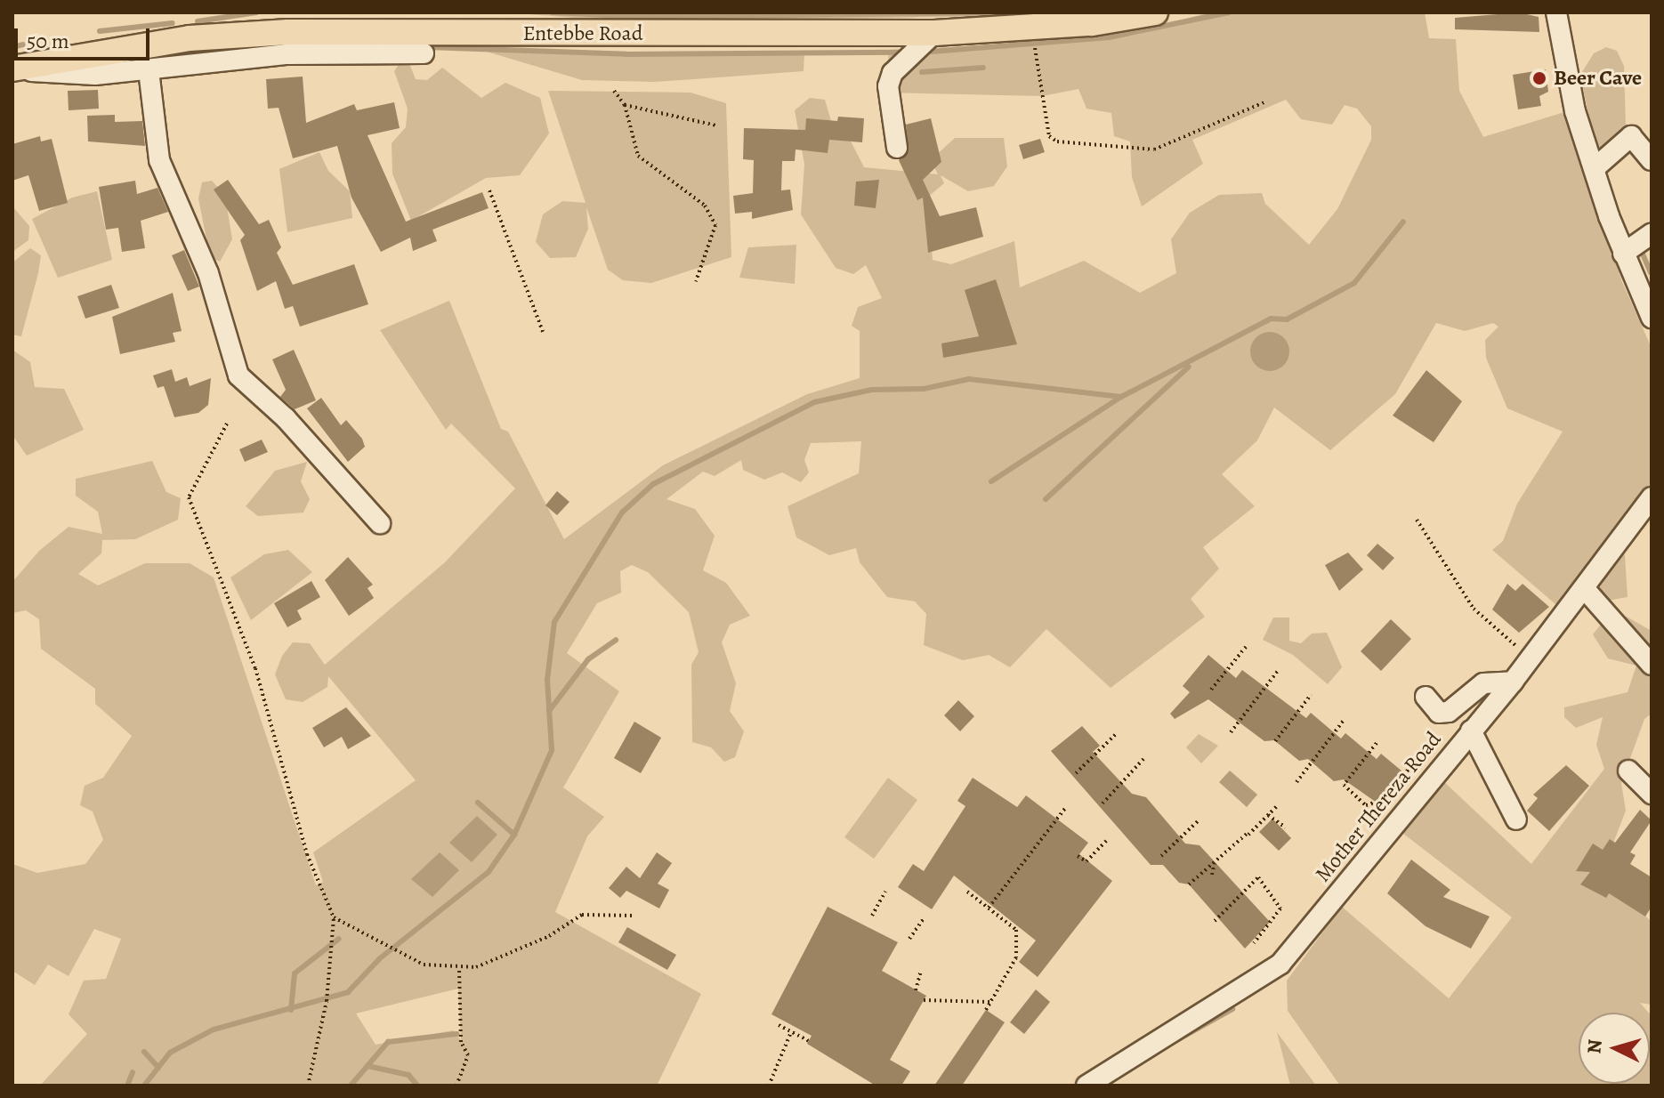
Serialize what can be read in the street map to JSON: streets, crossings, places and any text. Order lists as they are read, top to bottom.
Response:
{
  "streets": {
    "main road": ["Entebbe Road"],
    "street": ["Mother Thereza Road"]
  },
  "places": ["Beer Cave"],
  "scale_bar": "50 m",
  "north": "left"
}
